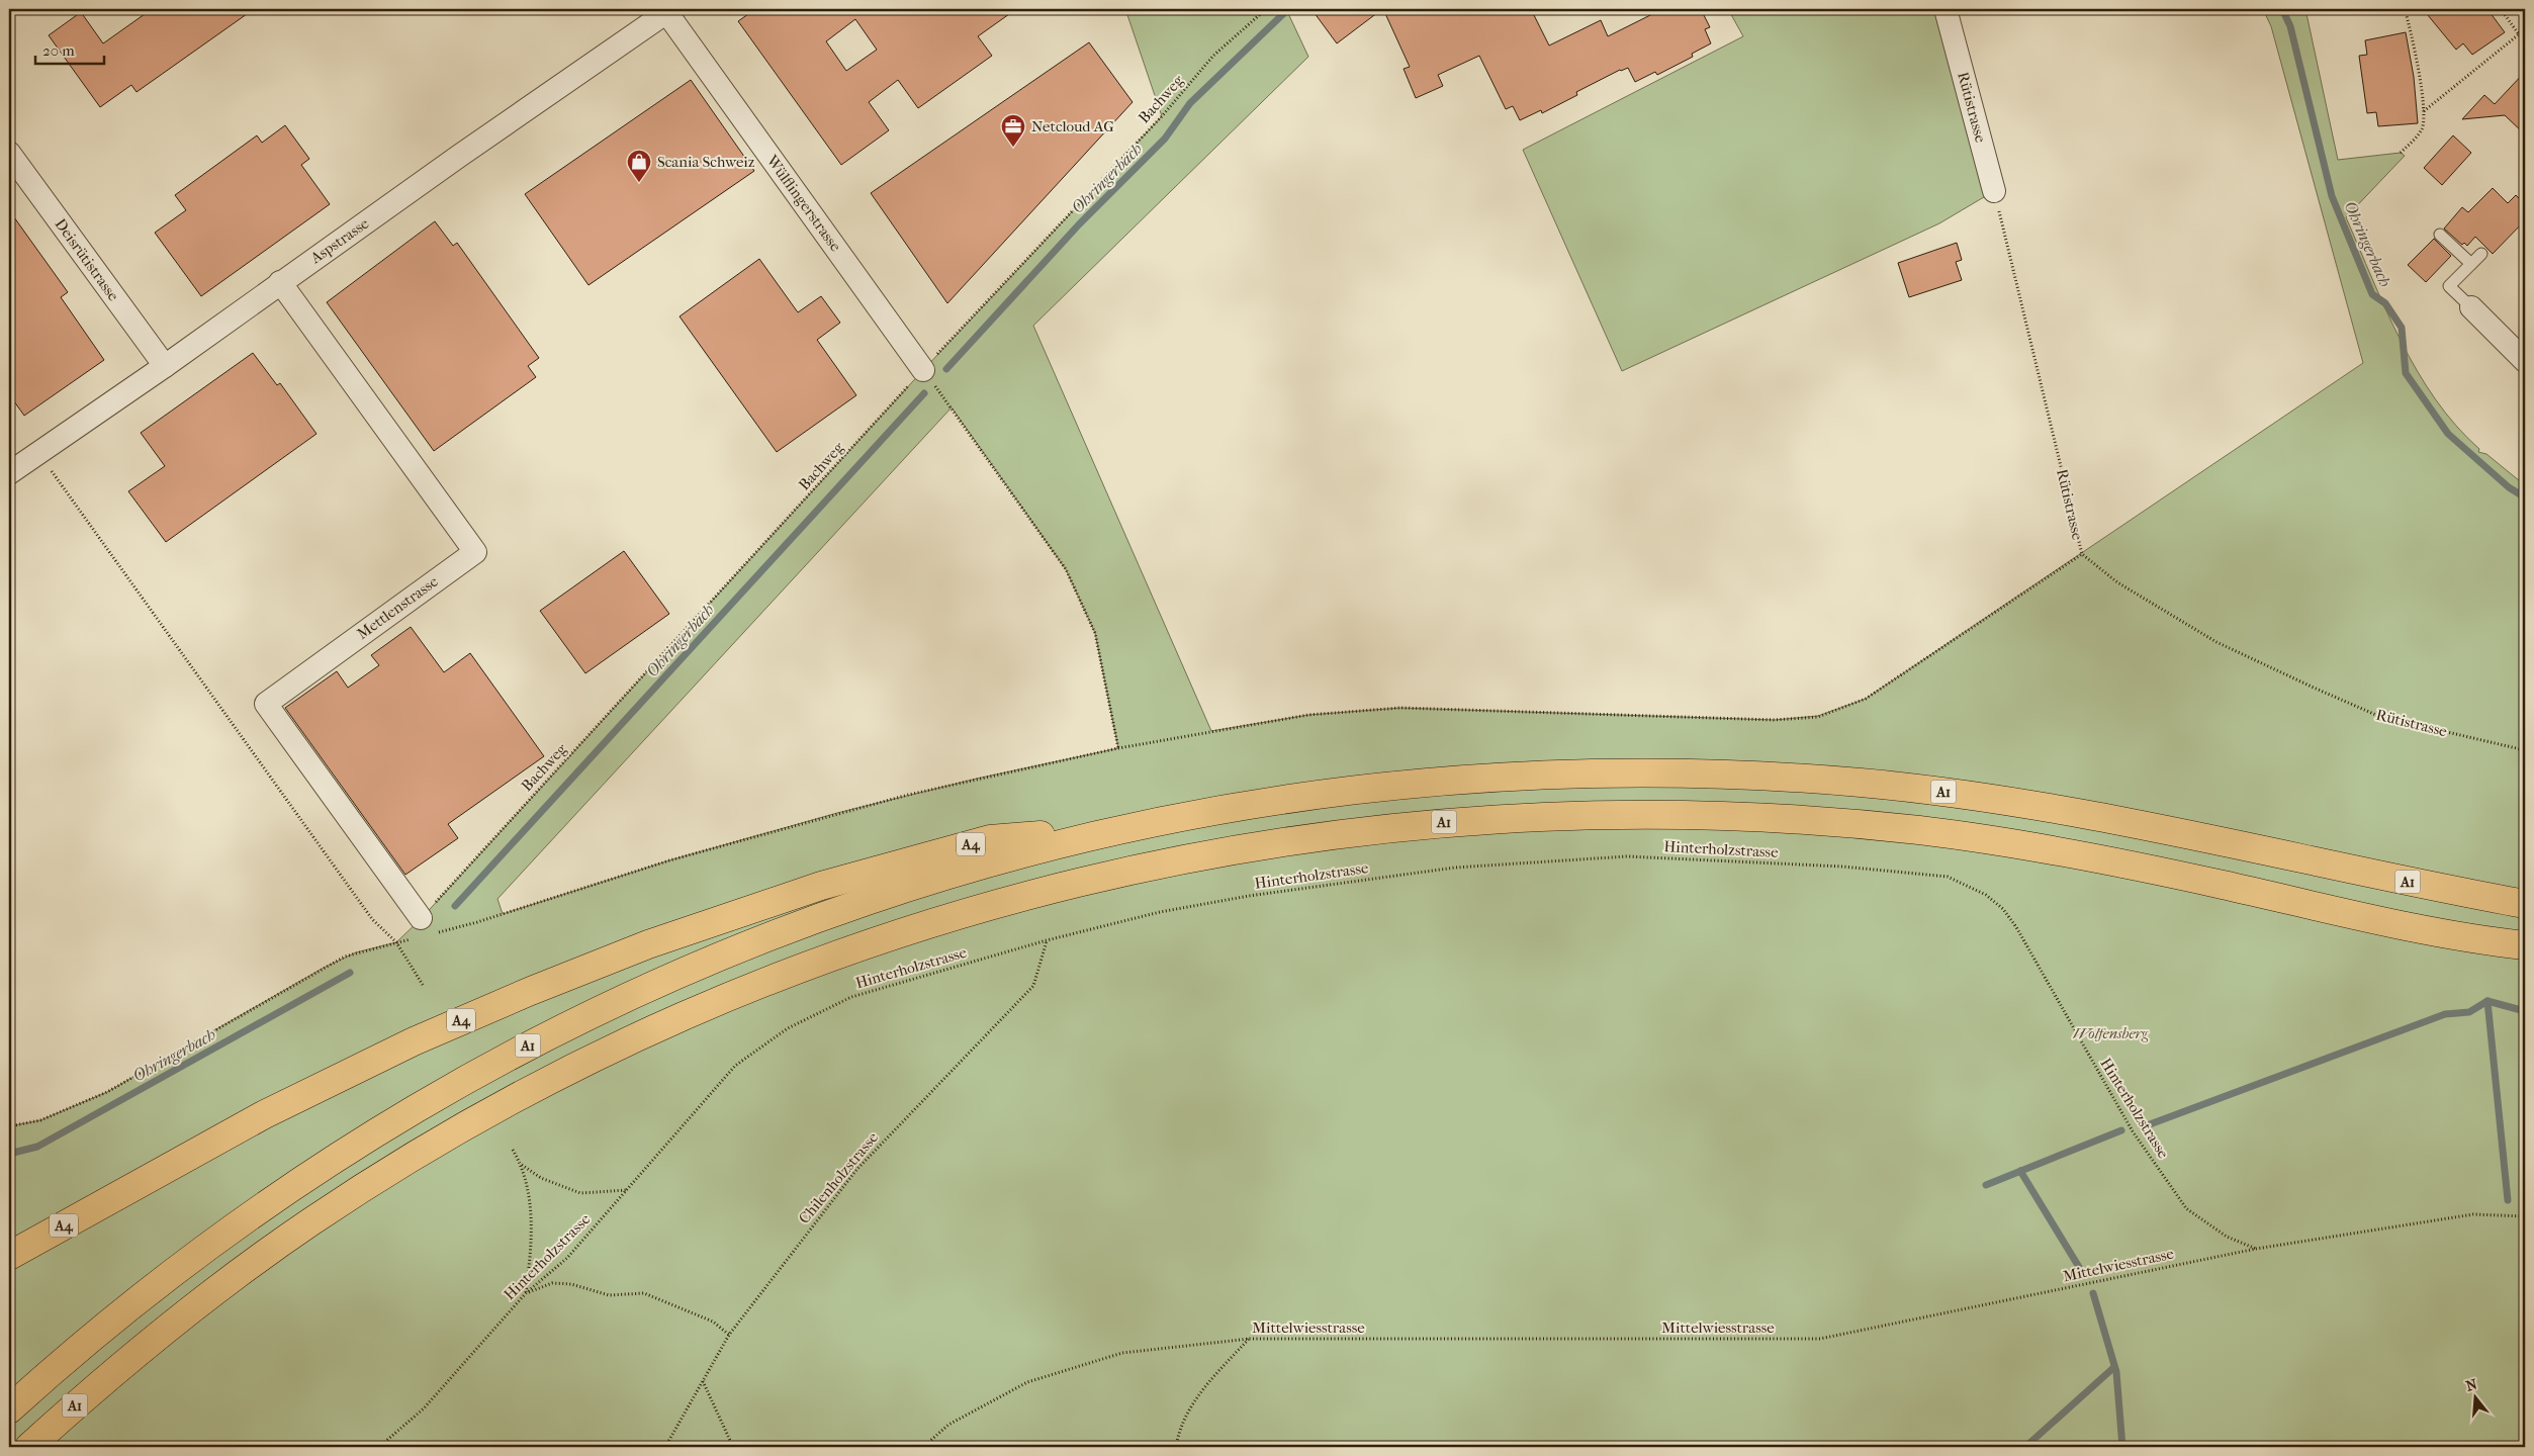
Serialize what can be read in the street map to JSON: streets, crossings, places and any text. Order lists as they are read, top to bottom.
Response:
{
  "streets": {
    "highway": ["A1", "A4"],
    "street": [
      "Rütistrasse",
      "Wülflingerstrasse",
      "Aspstrasse",
      "Deisrütistrasse",
      "Mettlenstrasse"
    ],
    "path": [
      "Bachweg",
      "Hinterholzstrasse",
      "Chilenholzstrasse",
      "Mittelwiesstrasse"
    ]
  },
  "crossings": [
    ["Bachweg", "Wülflingerstrasse"],
    ["Bachweg", "Mettlenstrasse"],
    ["Wülflingerstrasse", "Aspstrasse"],
    ["Aspstrasse", "Deisrütistrasse"],
    ["Aspstrasse", "Mettlenstrasse"],
    ["A1", "A4"],
    ["Hinterholzstrasse", "Chilenholzstrasse"],
    ["Hinterholzstrasse", "Mittelwiesstrasse"]
  ],
  "water": ["Ohringerbach"],
  "parks": ["Wolfensberg"],
  "places": {
    "office": ["Netcloud AG"],
    "shop": ["Scania Schweiz"]
  },
  "scale_bar": "20 m",
  "north": "top"
}
